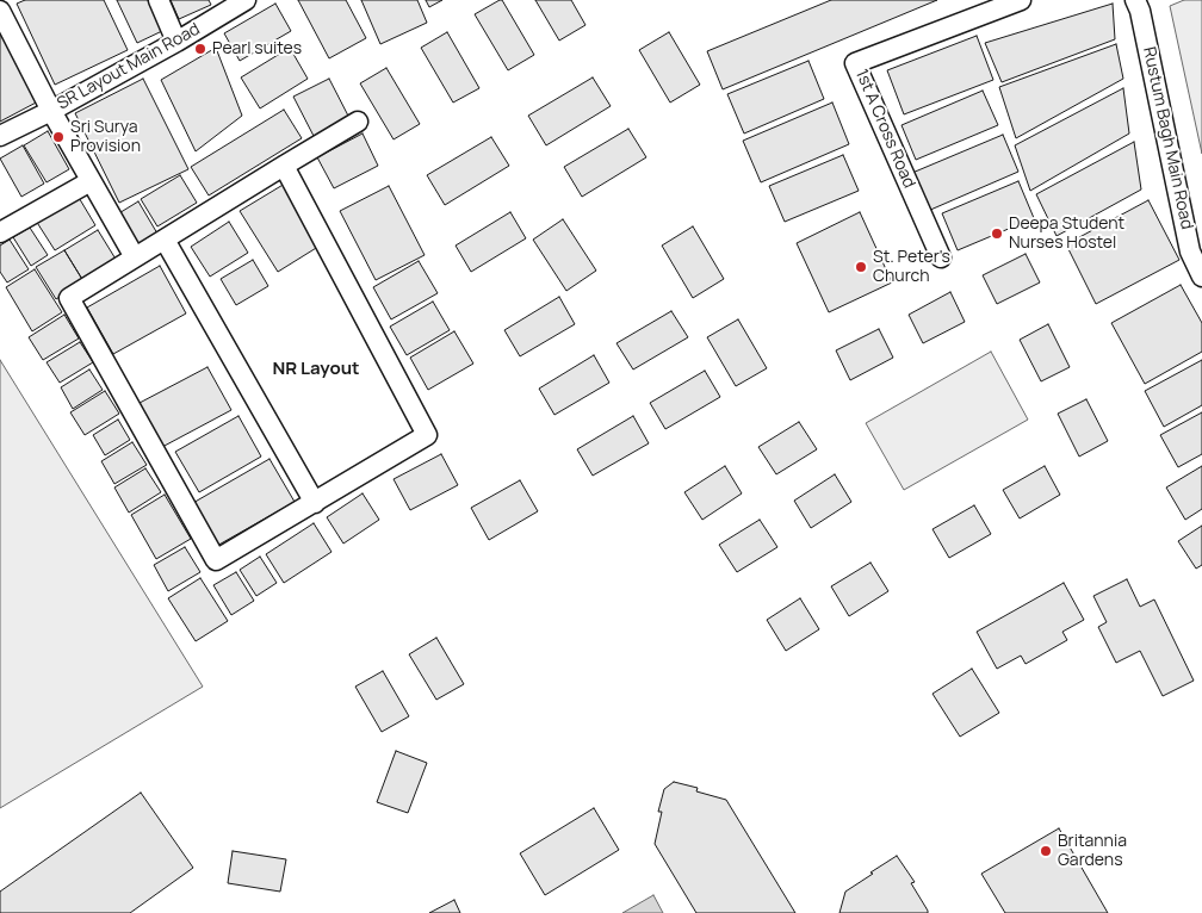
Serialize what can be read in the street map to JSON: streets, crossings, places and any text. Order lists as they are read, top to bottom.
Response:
{
  "streets": {
    "street": ["SR Layout Main Road", "1st A Cross Road", "Rustum Bagh Main Road"]
  },
  "districts": ["NR Layout"],
  "places": [
    "Pearl suites",
    "Sri Surya Provision",
    "Deepa Student Nurses Hostel",
    "St. Peter's Church",
    "Britannia Gardens"
  ]
}
